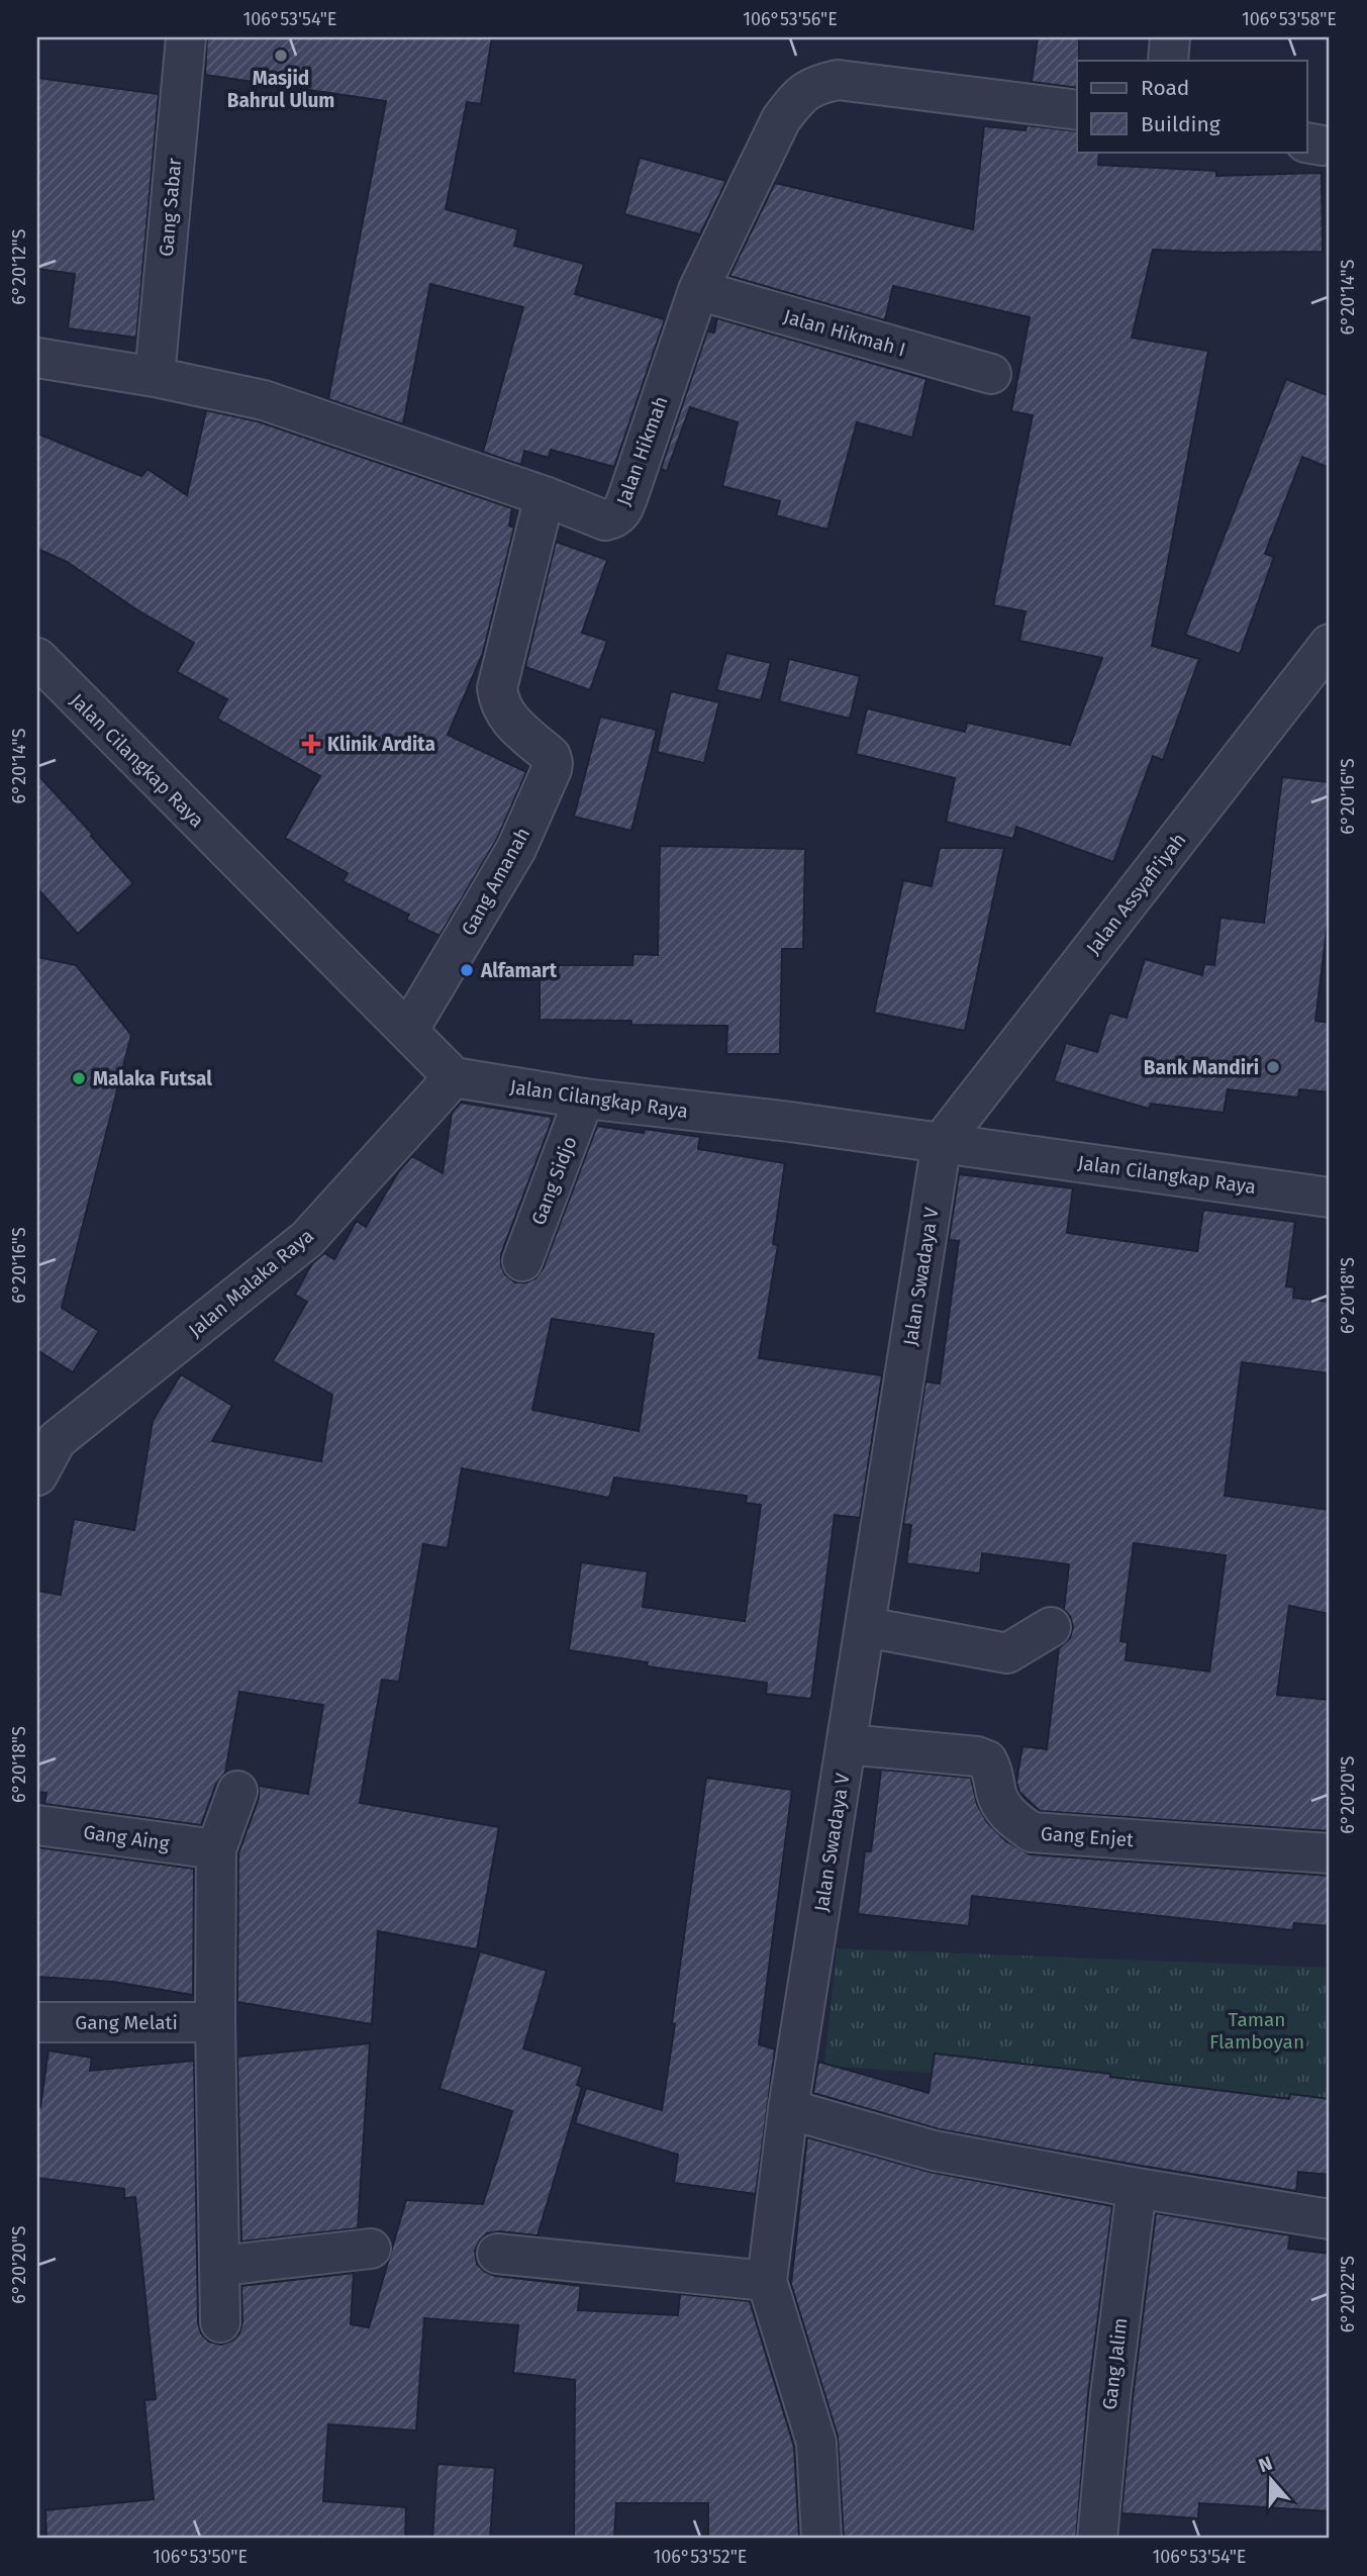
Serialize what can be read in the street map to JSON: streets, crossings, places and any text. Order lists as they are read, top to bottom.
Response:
{
  "streets": {
    "street": [
      "Gang Sabar",
      "Jalan Hikmah I",
      "Jalan Hikmah",
      "Jalan Cilangkap Raya",
      "Gang Amanah",
      "Jalan Assyafi'iyah",
      "Gang Sidjo",
      "Jalan Swadaya V",
      "Jalan Malaka Raya",
      "Gang Enjet",
      "Gang Aing",
      "Gang Melati",
      "Gang Jalim"
    ]
  },
  "crossings": [
    ["Gang Sabar", "Jalan Hikmah"],
    ["Jalan Hikmah I", "Jalan Hikmah"],
    ["Jalan Hikmah", "Gang Amanah"],
    ["Jalan Cilangkap Raya", "Gang Amanah"],
    ["Jalan Cilangkap Raya", "Jalan Assyafi'iyah"],
    ["Jalan Cilangkap Raya", "Gang Sidjo"],
    ["Jalan Cilangkap Raya", "Jalan Swadaya V"],
    ["Jalan Cilangkap Raya", "Jalan Malaka Raya"],
    ["Jalan Assyafi'iyah", "Jalan Swadaya V"],
    ["Jalan Swadaya V", "Gang Enjet"]
  ],
  "parks": ["Taman Flamboyan"],
  "places": {
    "other": [
      "Masjid Bahrul Ulum",
      "Alfamart",
      "Bank Mandiri",
      "Malaka Futsal"
    ],
    "health": ["Klinik Ardita"]
  },
  "legend": ["Road", "Building"],
  "north": "top",
  "coordinates": [
    "106°53'54\"E",
    "106°53'56\"E",
    "106°53'58\"E",
    "6°20'12\"S",
    "6°20'14\"S",
    "6°20'16\"S",
    "6°20'18\"S",
    "6°20'20\"S",
    "6°20'22\"S",
    "106°53'50\"E",
    "106°53'52\"E"
  ]
}
